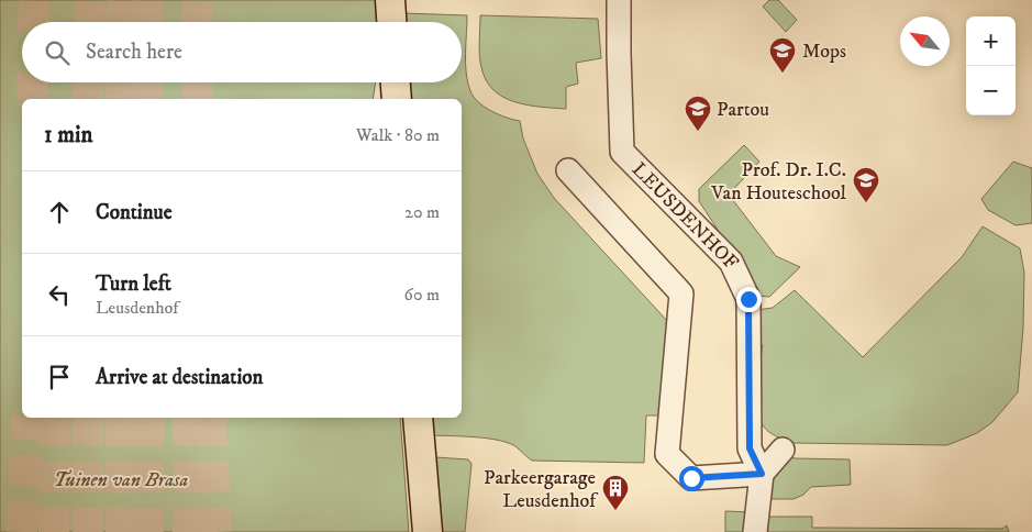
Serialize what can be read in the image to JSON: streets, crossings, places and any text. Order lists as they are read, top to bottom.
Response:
{
  "streets": {
    "street": ["LEUSDENHOF"]
  },
  "parks": ["Tuinen van Brasa"],
  "places": {
    "school or university": ["Mops", "Partou", "Prof. Dr. I.C. Van Houteschool"],
    "building": ["Parkeergarage Leusdenhof"]
  },
  "north": "top left",
  "page": {
    "map_buttons": ["+", "−"],
    "search": "Search here",
    "heading": ["1 min", "Walk · 80 m"],
    "list": [
      ["Continue", "20 m"],
      ["Turn left", "Leusdenhof", "60 m"],
      "Arrive at destination"
    ]
  }
}
